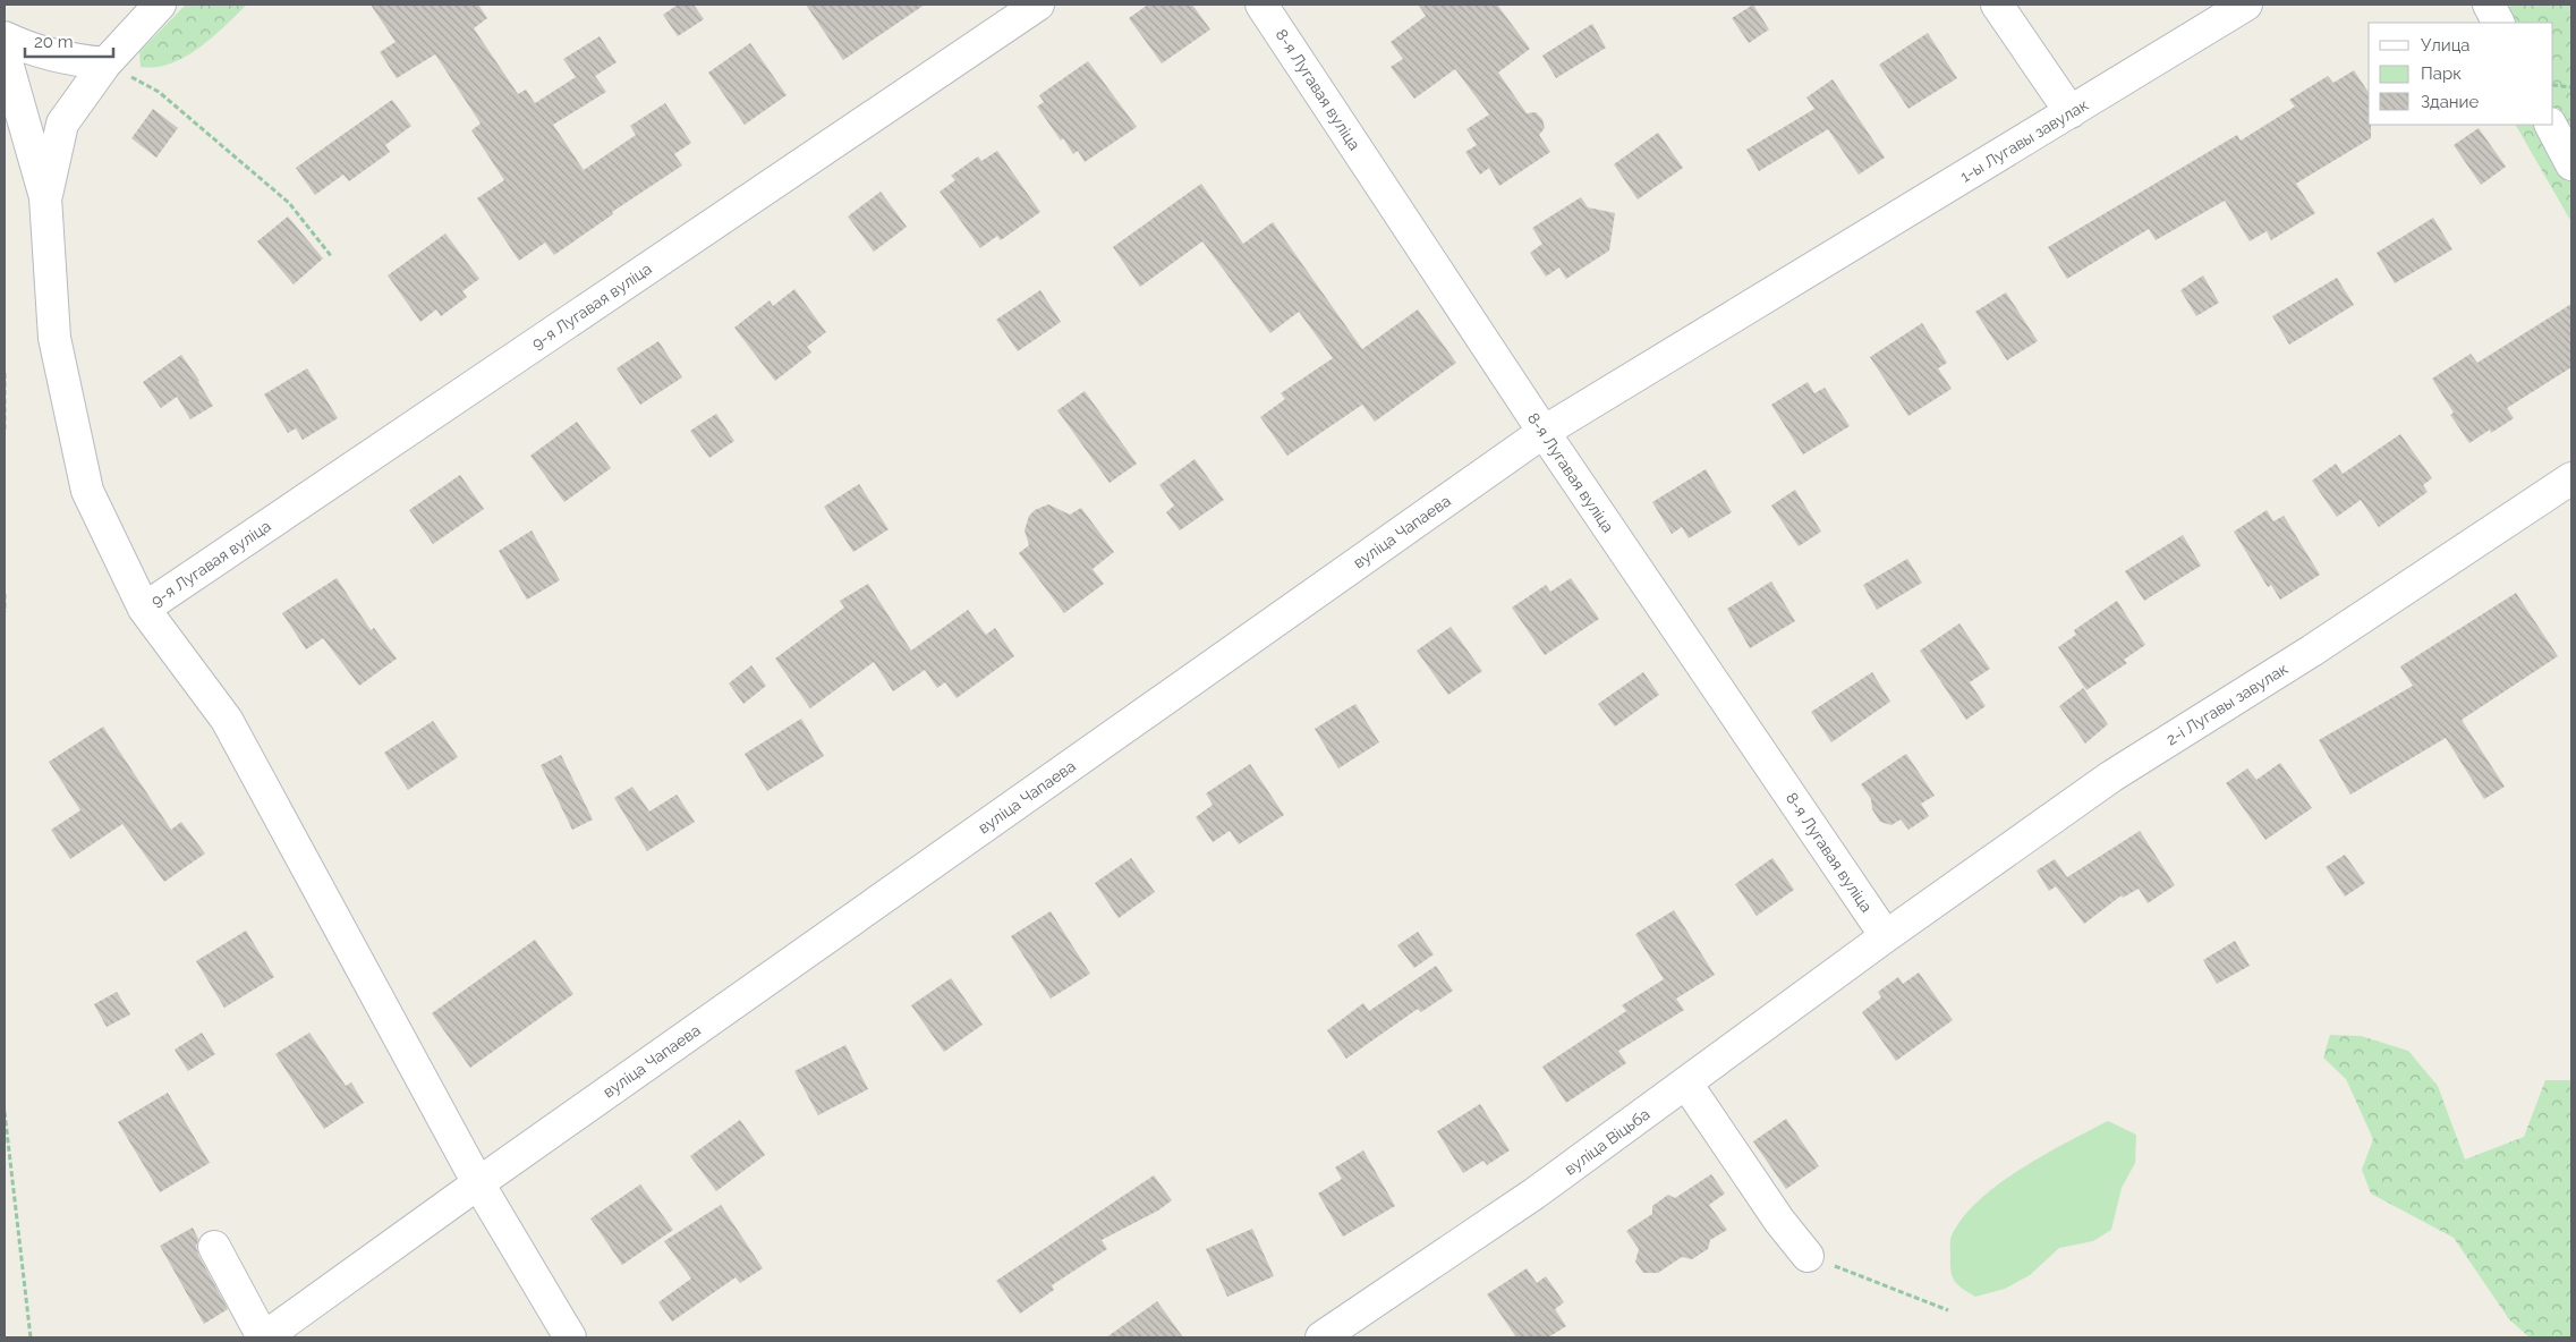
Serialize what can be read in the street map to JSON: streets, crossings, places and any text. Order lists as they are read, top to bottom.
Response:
{
  "streets": {
    "street": [
      "8-я Лугавая вуліца",
      "1-ы Лугавы завулак",
      "9-я Лугавая вуліца",
      "вуліца Чапаева",
      "2-і Лугавы завулак",
      "вуліца Віцьба"
    ]
  },
  "crossings": [
    ["8-я Лугавая вуліца", "вуліца Чапаева"],
    ["8-я Лугавая вуліца", "2-і Лугавы завулак"],
    ["8-я Лугавая вуліца", "вуліца Віцьба"],
    ["1-ы Лугавы завулак", "вуліца Чапаева"],
    ["2-і Лугавы завулак", "вуліца Віцьба"]
  ],
  "legend": ["Улица", "Парк", "Здание"],
  "scale_bar": "20 m"
}
